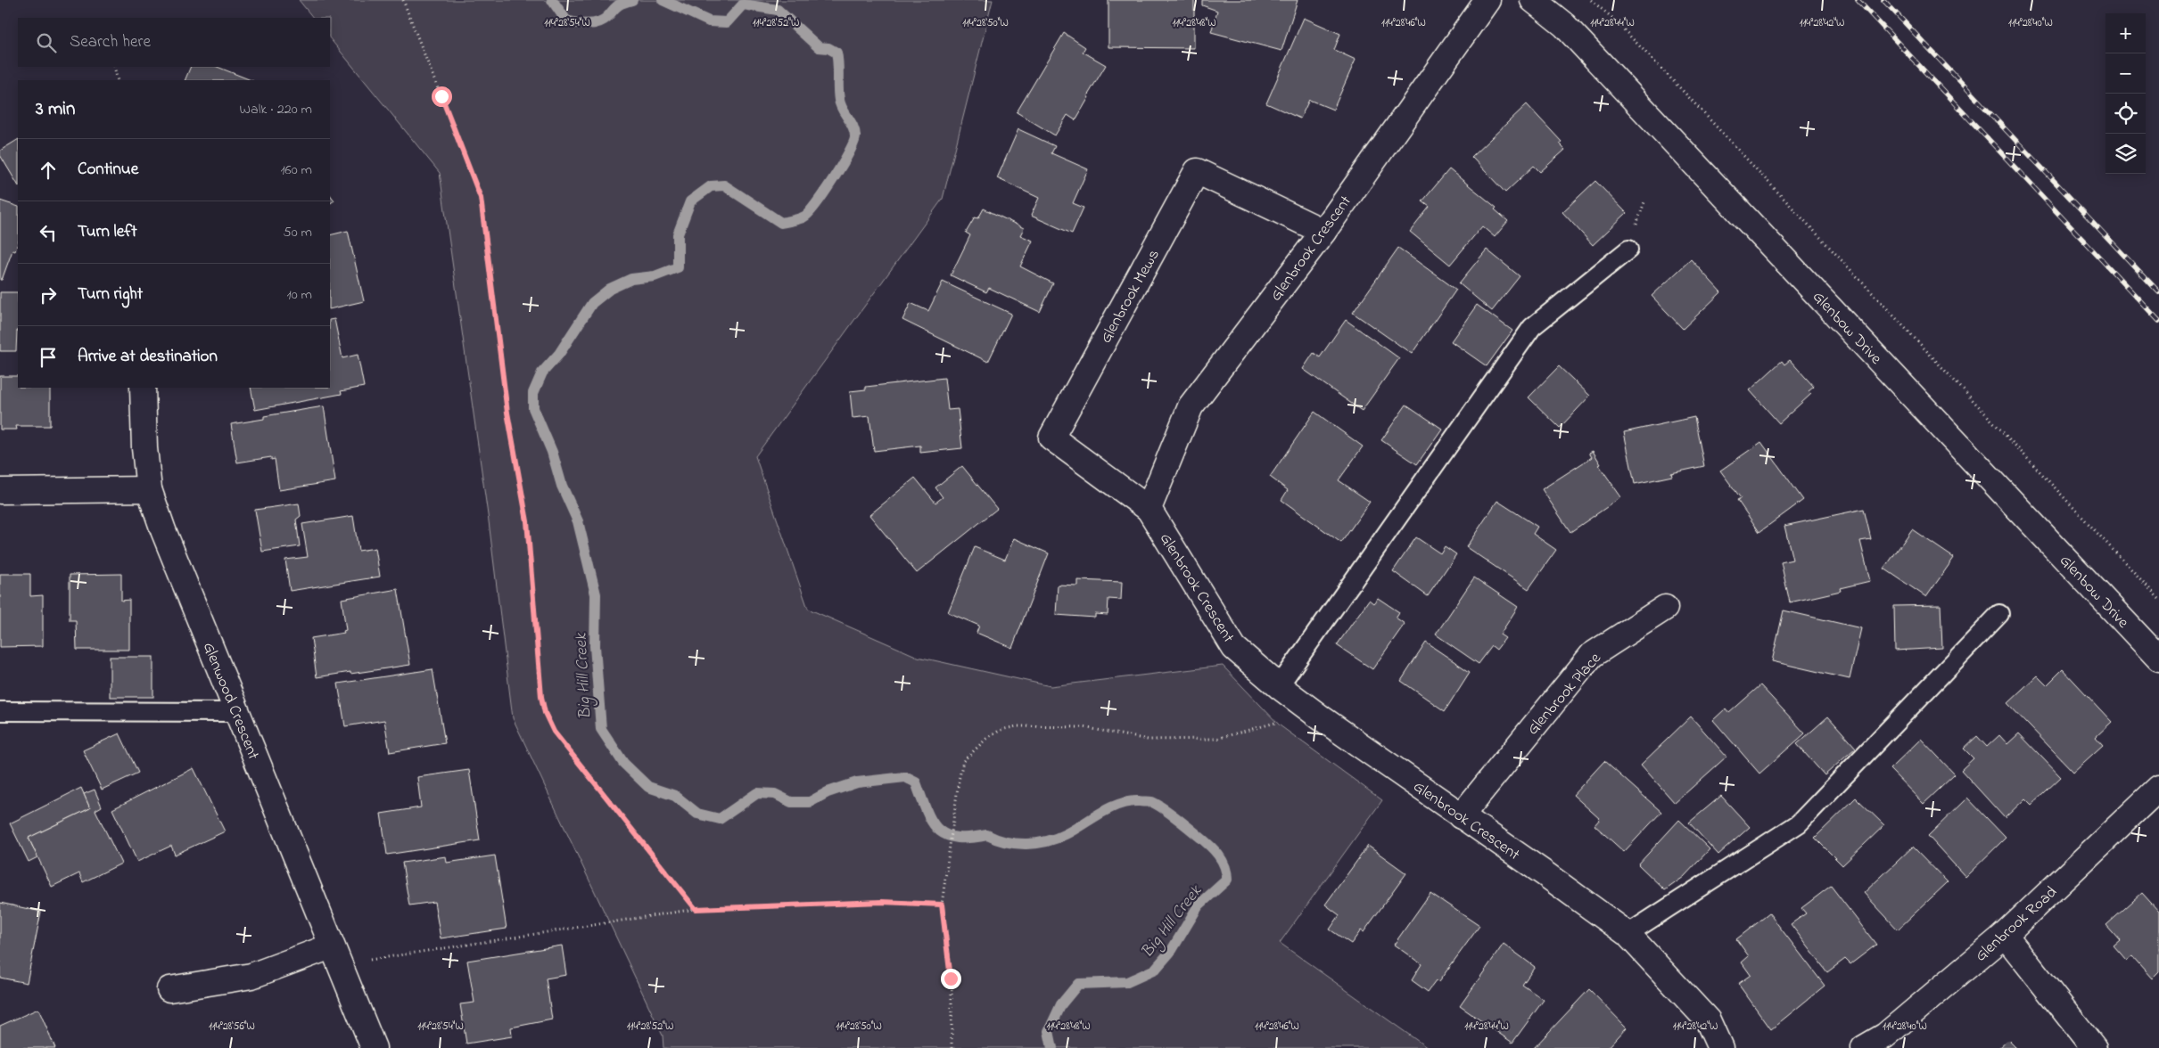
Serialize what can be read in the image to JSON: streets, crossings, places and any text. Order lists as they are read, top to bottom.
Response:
{
  "streets": {
    "street": [
      "Glenbrook Crescent",
      "Glenbrook Mews",
      "Glenbow Drive",
      "Glenbrook Place",
      "Glenwood Crescent",
      "Glenbrook Road"
    ]
  },
  "crossings": [
    ["Glenbrook Crescent", "Glenbrook Mews"],
    ["Glenbrook Crescent", "Glenbrook Place"]
  ],
  "water": ["Big Hill Creek"],
  "page": {
    "map_buttons": ["+", "−"],
    "search": "Search here",
    "heading": ["3 min", "Walk · 220 m"],
    "list": [
      ["Continue", "160 m"],
      ["Turn left", "50 m"],
      ["Turn right", "10 m"],
      "Arrive at destination"
    ]
  },
  "coordinates": [
    "114°28'54\"W",
    "114°28'52\"W",
    "114°28'50\"W",
    "114°28'48\"W",
    "114°28'46\"W",
    "114°28'44\"W",
    "114°28'42\"W",
    "114°28'40\"W",
    "114°28'56\"W"
  ]
}
